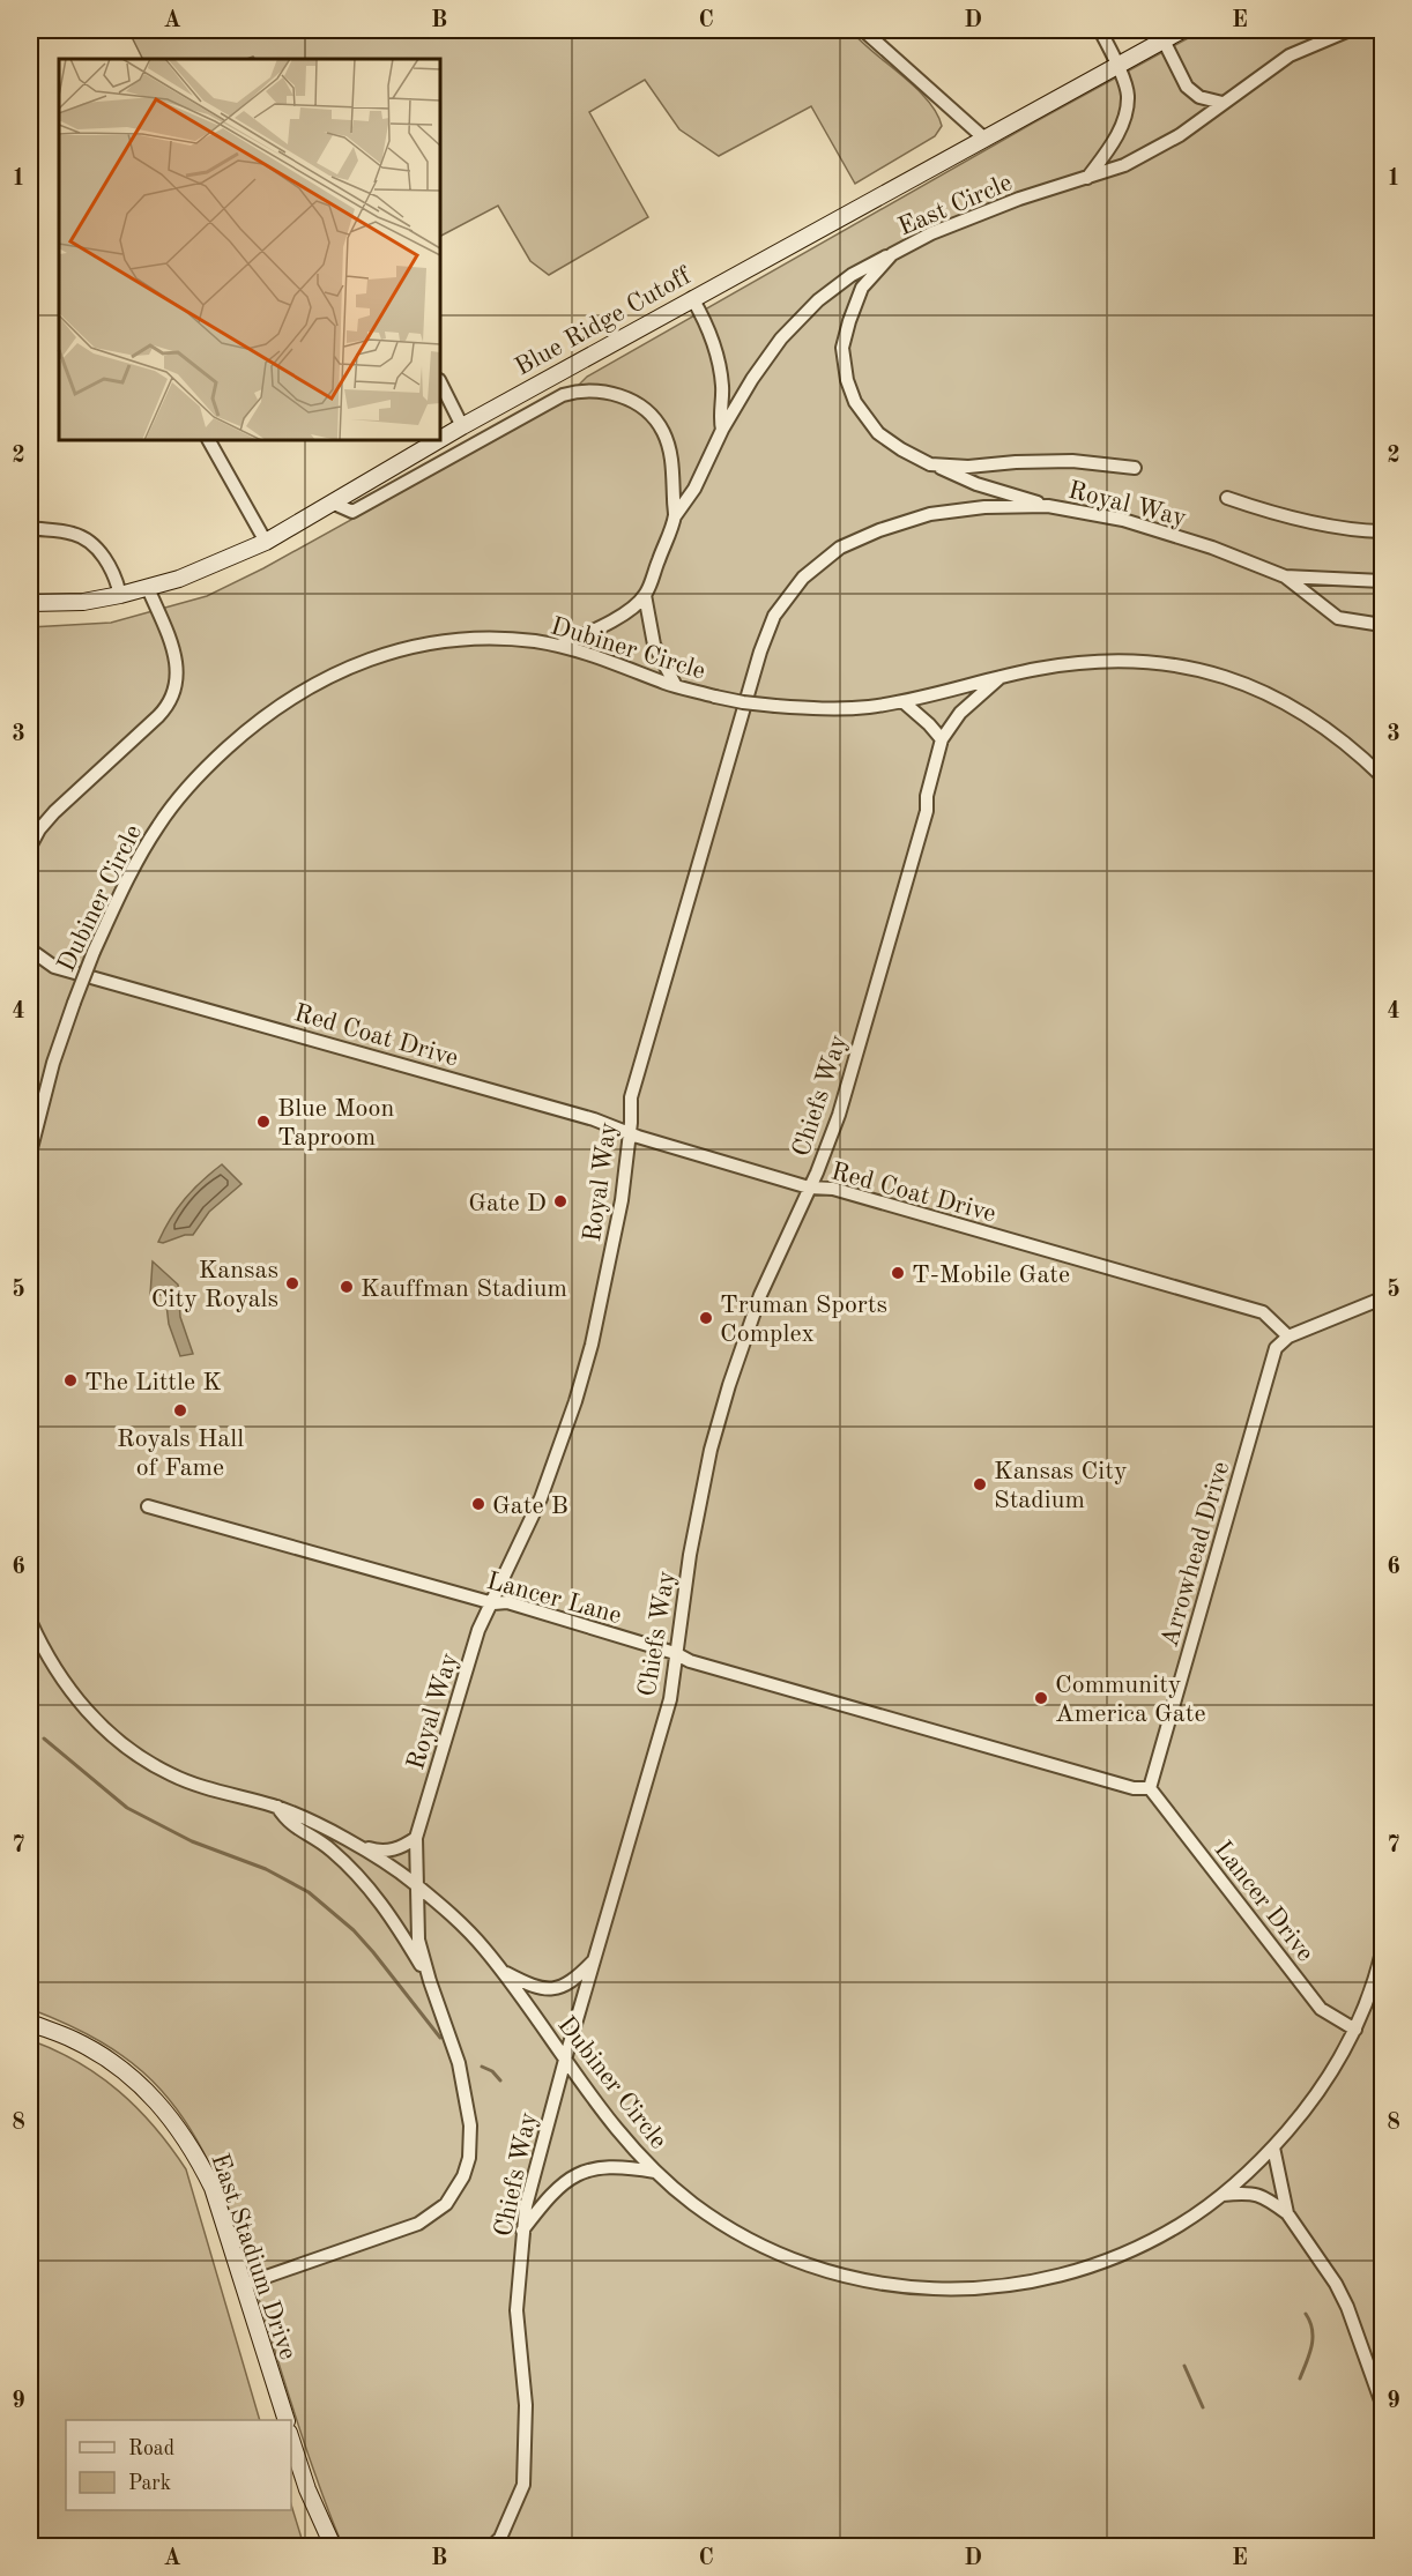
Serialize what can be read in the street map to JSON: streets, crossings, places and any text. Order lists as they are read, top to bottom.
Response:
{
  "streets": {
    "main road": ["Blue Ridge Cutoff", "East Stadium Drive"],
    "street": [
      "East Circle",
      "Royal Way",
      "Dubiner Circle",
      "Red Coat Drive",
      "Chiefs Way",
      "Arrowhead Drive",
      "Lancer Lane",
      "Lancer Drive"
    ]
  },
  "crossings": [
    ["East Circle", "Royal Way"],
    ["Royal Way", "Dubiner Circle"],
    ["Royal Way", "Red Coat Drive"],
    ["Royal Way", "Lancer Lane"],
    ["Royal Way", "East Stadium Drive"],
    ["Dubiner Circle", "Chiefs Way"],
    ["Dubiner Circle", "Lancer Drive"],
    ["Red Coat Drive", "Chiefs Way"],
    ["Red Coat Drive", "Arrowhead Drive"],
    ["Chiefs Way", "Lancer Lane"],
    ["Arrowhead Drive", "Lancer Lane"],
    ["Arrowhead Drive", "Lancer Drive"],
    ["Lancer Lane", "Lancer Drive"]
  ],
  "places": [
    "Blue Moon Taproom",
    "Gate D",
    "T-Mobile Gate",
    "Kansas City Royals",
    "Kauffman Stadium",
    "Truman Sports Complex",
    "The Little K",
    "Royals Hall of Fame",
    "Kansas City Stadium",
    "Gate B",
    "Community America Gate"
  ],
  "legend": ["Road", "Park"],
  "grid": {
    "columns": [
      "A",
      "B",
      "C",
      "D",
      "E"
    ],
    "rows": [
      "1",
      "2",
      "3",
      "4",
      "5",
      "6",
      "7",
      "8",
      "9"
    ]
  }
}
